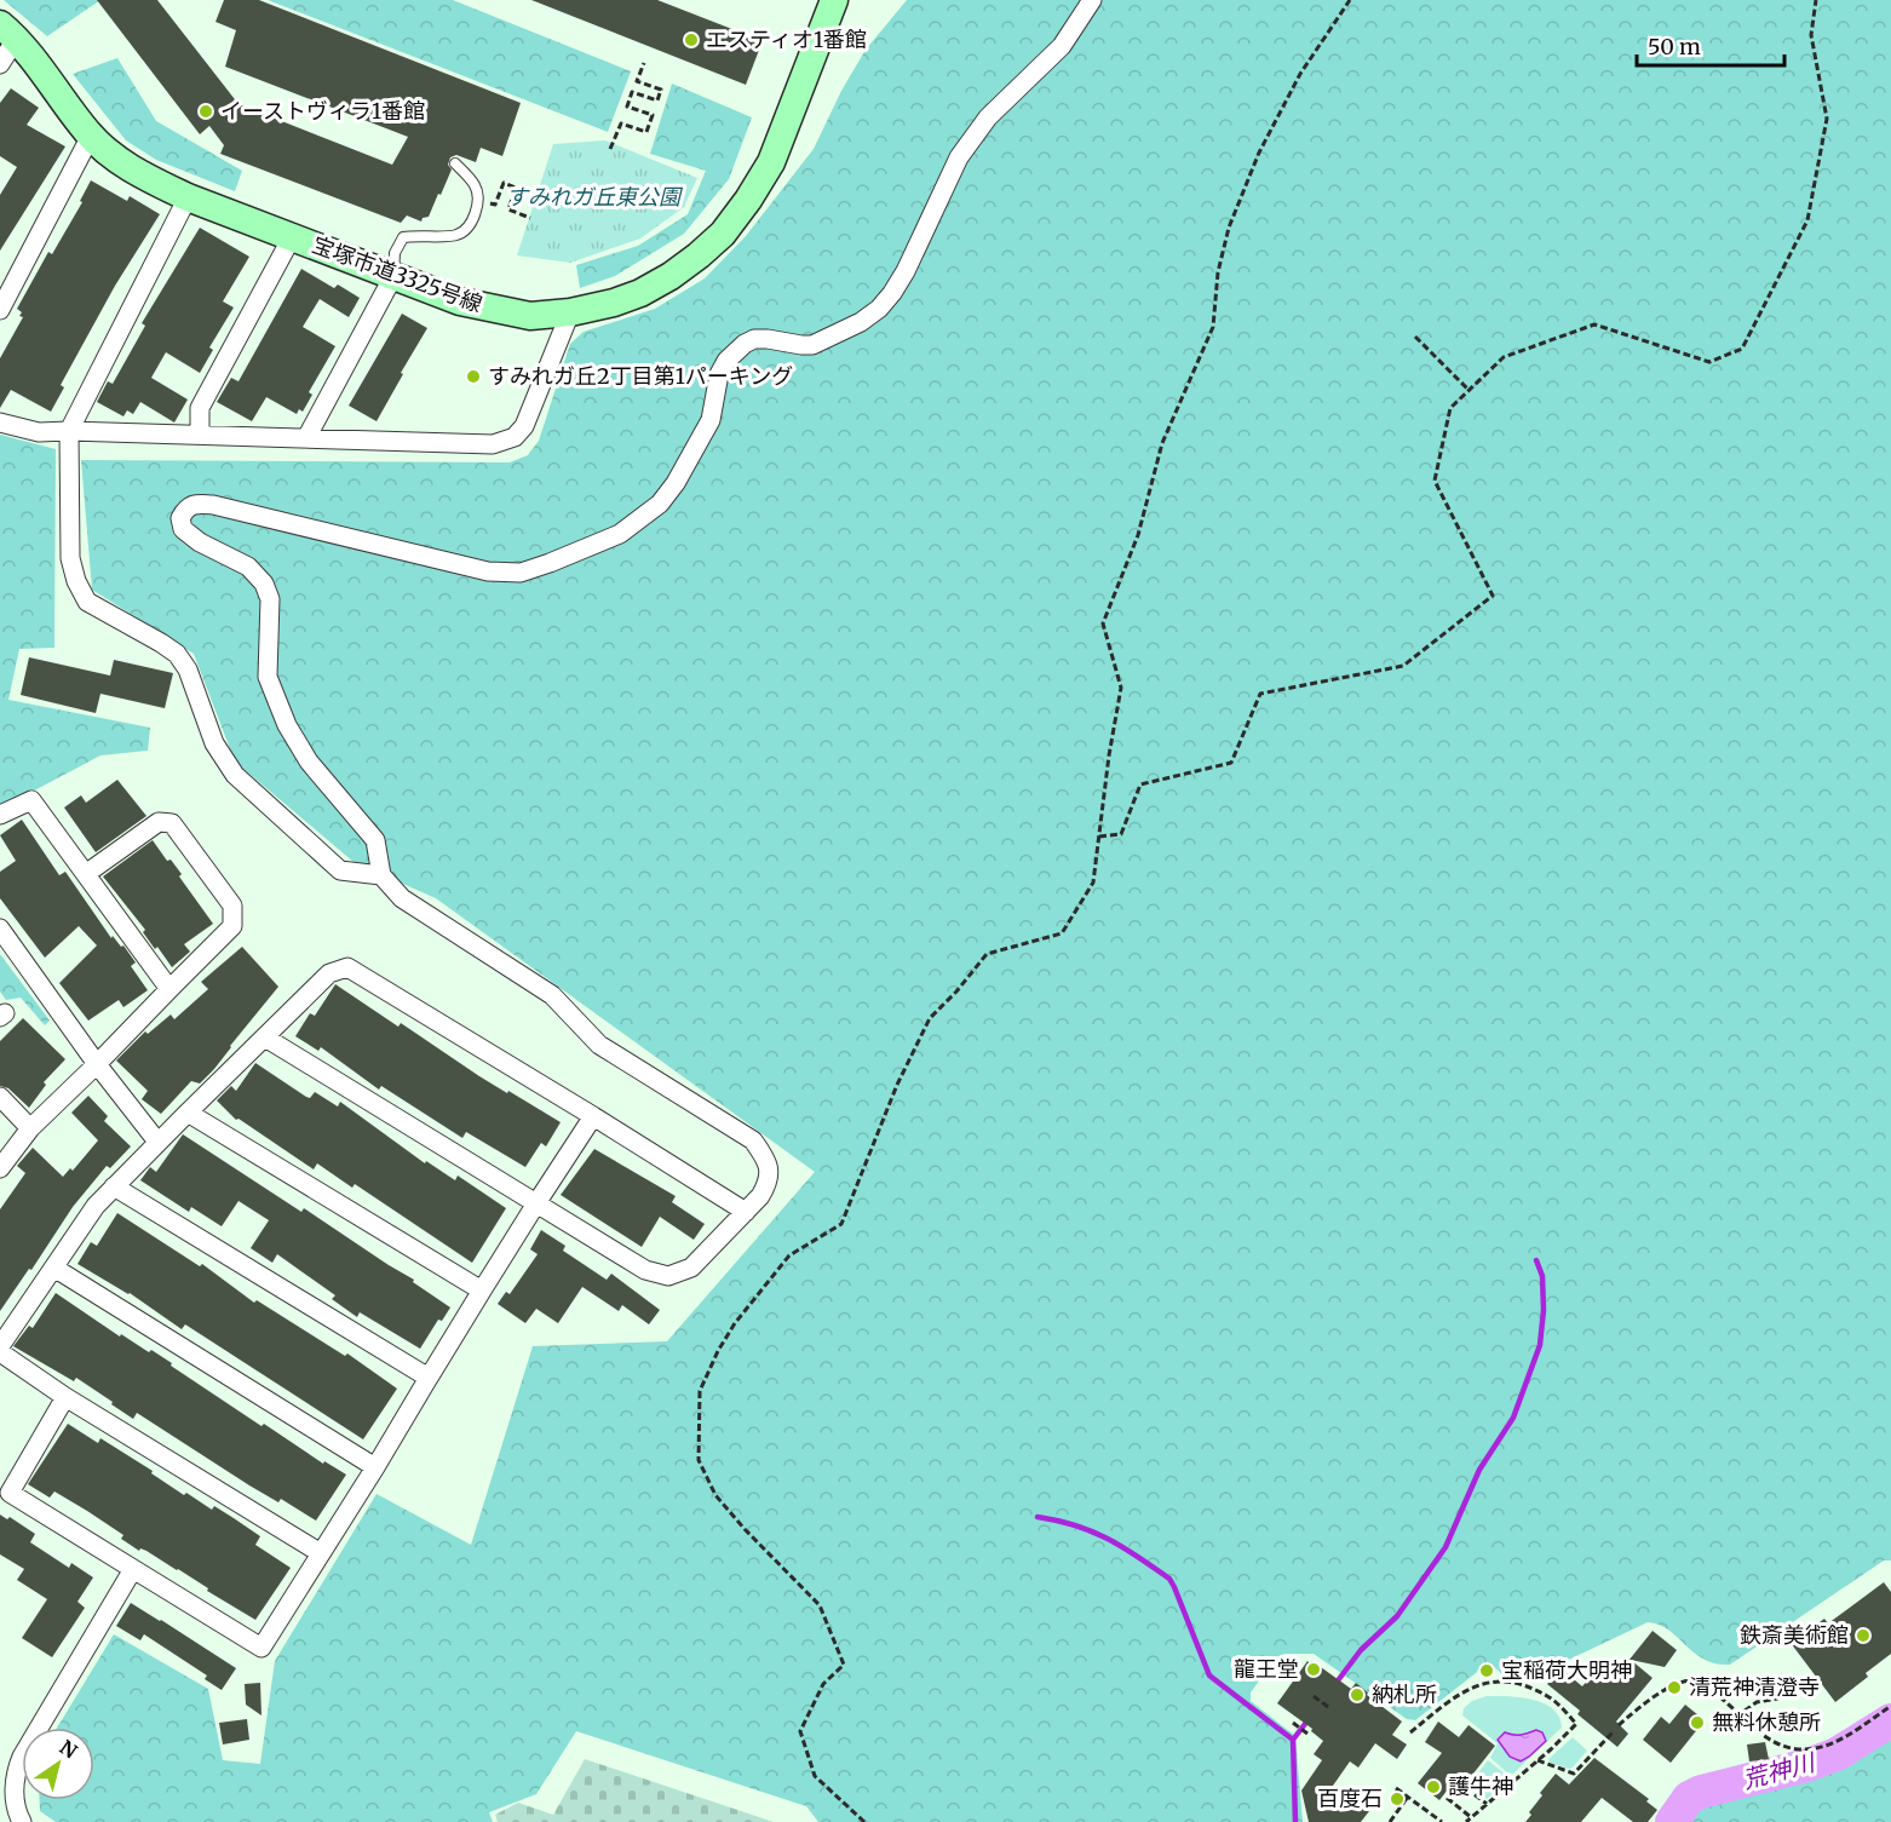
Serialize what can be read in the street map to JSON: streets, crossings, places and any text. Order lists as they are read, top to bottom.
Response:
{
  "streets": {
    "street": ["宝塚市道3325号線"]
  },
  "water": ["荒神川"],
  "parks": ["すみれガ丘東公園"],
  "places": [
    "エスティオ1番館",
    "イーストヴィラ1番館",
    "すみれガ丘2丁目第1パーキング",
    "鉄斎美術館",
    "龍王堂",
    "宝稲荷大明神",
    "清荒神清澄寺",
    "納札所",
    "無料休憩所",
    "護牛神",
    "百度石"
  ],
  "scale_bar": "50 m",
  "north": "top right"
}
